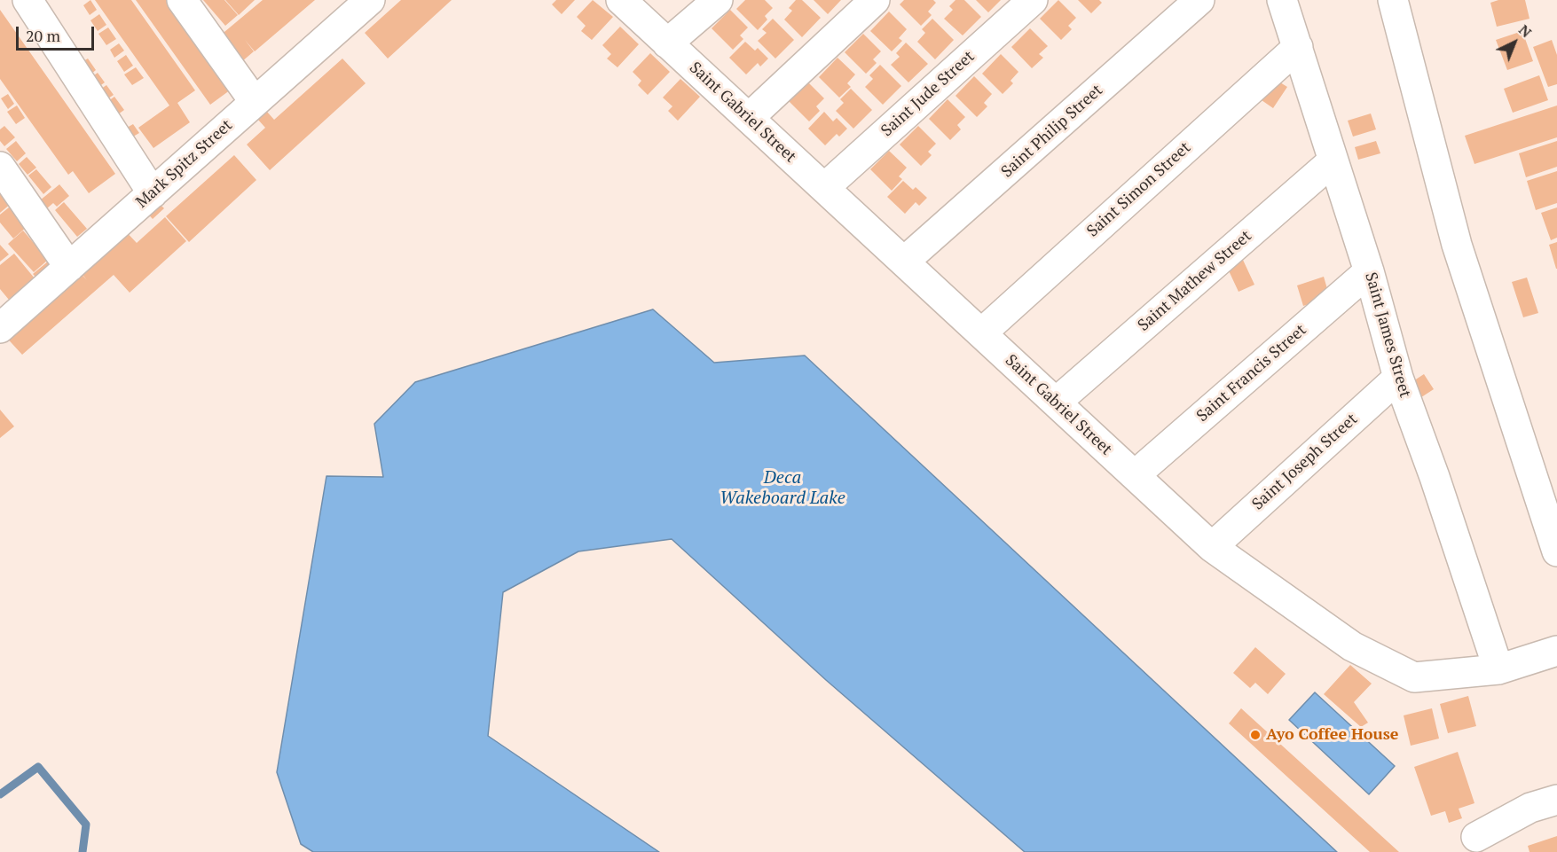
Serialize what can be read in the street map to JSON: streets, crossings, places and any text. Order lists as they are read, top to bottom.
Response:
{
  "streets": {
    "street": [
      "Saint Jude Street",
      "Saint Gabriel Street",
      "Saint Philip Street",
      "Mark Spitz Street",
      "Saint Simon Street",
      "Saint Mathew Street",
      "Saint James Street",
      "Saint Francis Street",
      "Saint Joseph Street"
    ]
  },
  "crossings": [
    ["Saint Jude Street", "Saint Gabriel Street"],
    ["Saint Gabriel Street", "Saint Philip Street"],
    ["Saint Gabriel Street", "Saint Simon Street"],
    ["Saint Gabriel Street", "Saint Mathew Street"],
    ["Saint Gabriel Street", "Saint James Street"],
    ["Saint Gabriel Street", "Saint Francis Street"],
    ["Saint Gabriel Street", "Saint Joseph Street"],
    ["Saint Simon Street", "Saint James Street"],
    ["Saint Mathew Street", "Saint James Street"],
    ["Saint James Street", "Saint Francis Street"],
    ["Saint James Street", "Saint Joseph Street"]
  ],
  "water": ["Deca Wakeboard Lake"],
  "places": ["Ayo Coffee House"],
  "scale_bar": "20 m",
  "north": "top right"
}
